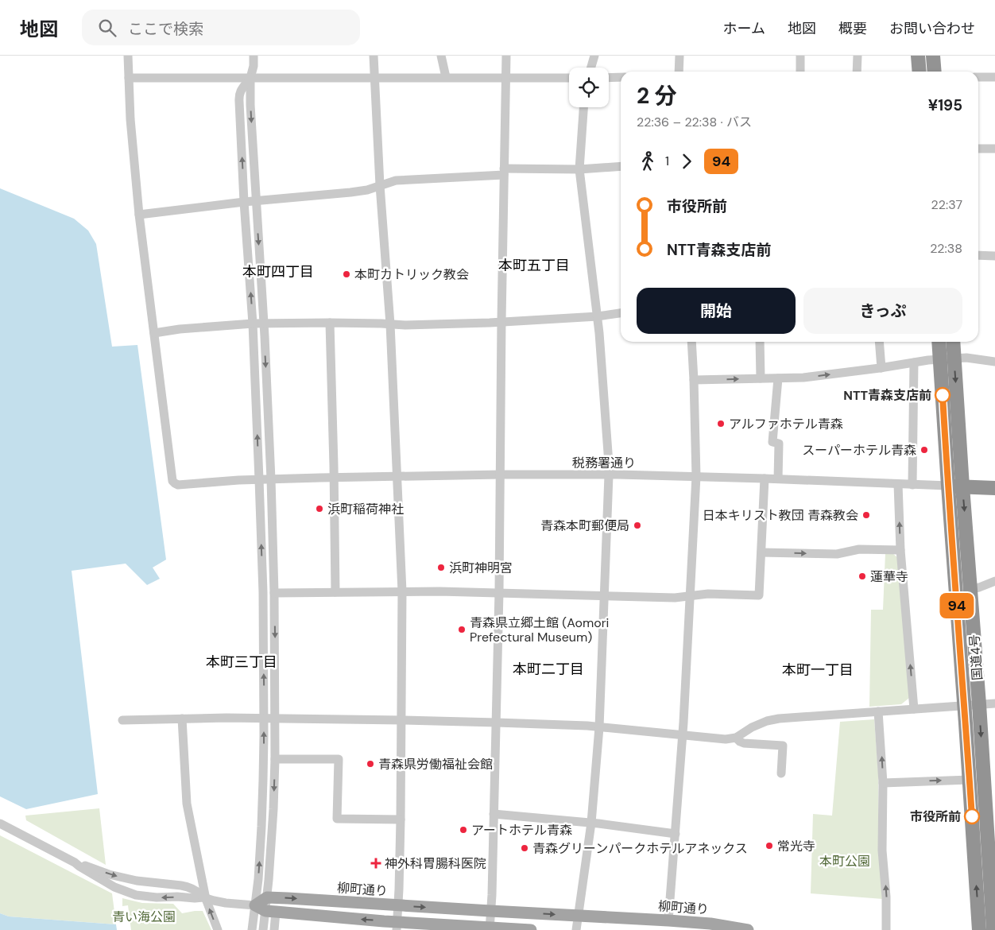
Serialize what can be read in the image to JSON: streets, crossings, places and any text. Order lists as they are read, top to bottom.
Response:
{
  "streets": {
    "highway": ["国道4号"],
    "main road": ["柳町通り"],
    "street": ["税務署通り"]
  },
  "crossings": [
    ["税務署通り", "国道4号"]
  ],
  "districts": [
    "本町五丁目",
    "本町四丁目",
    "本町三丁目",
    "本町二丁目",
    "本町一丁目"
  ],
  "parks": ["本町公園", "青い海公園"],
  "places": {
    "other": [
      "本町カトリック教会",
      "NTT青森支店前",
      "アルファホテル青森",
      "スーパーホテル青森",
      "浜町稲荷神社",
      "日本キリスト教団 青森教会",
      "青森本町郵便局",
      "浜町神明宮",
      "蓮華寺",
      "青森県立郷土館 (Aomori Prefectural Museum)",
      "青森県労働福祉会館",
      "市役所前",
      "アートホテル青森",
      "常光寺",
      "青森グリーンパークホテルアネックス"
    ],
    "health": ["神外科胃腸科医院"]
  },
  "lines": ["bus line 94"],
  "page": {
    "header": "地図",
    "search": "ここで検索",
    "nav": [
      "ホーム",
      "地図",
      "概要",
      "お問い合わせ"
    ],
    "on_map": "94",
    "heading": ["2 分", "22:36 – 22:38 · バス", "¥195"],
    "legs": ["1", "94"],
    "list": [
      {
        "name": "市役所前",
        "value": "22:37"
      },
      {
        "name": "NTT青森支店前",
        "value": "22:38"
      }
    ],
    "buttons": ["開始", "きっぷ"]
  }
}
